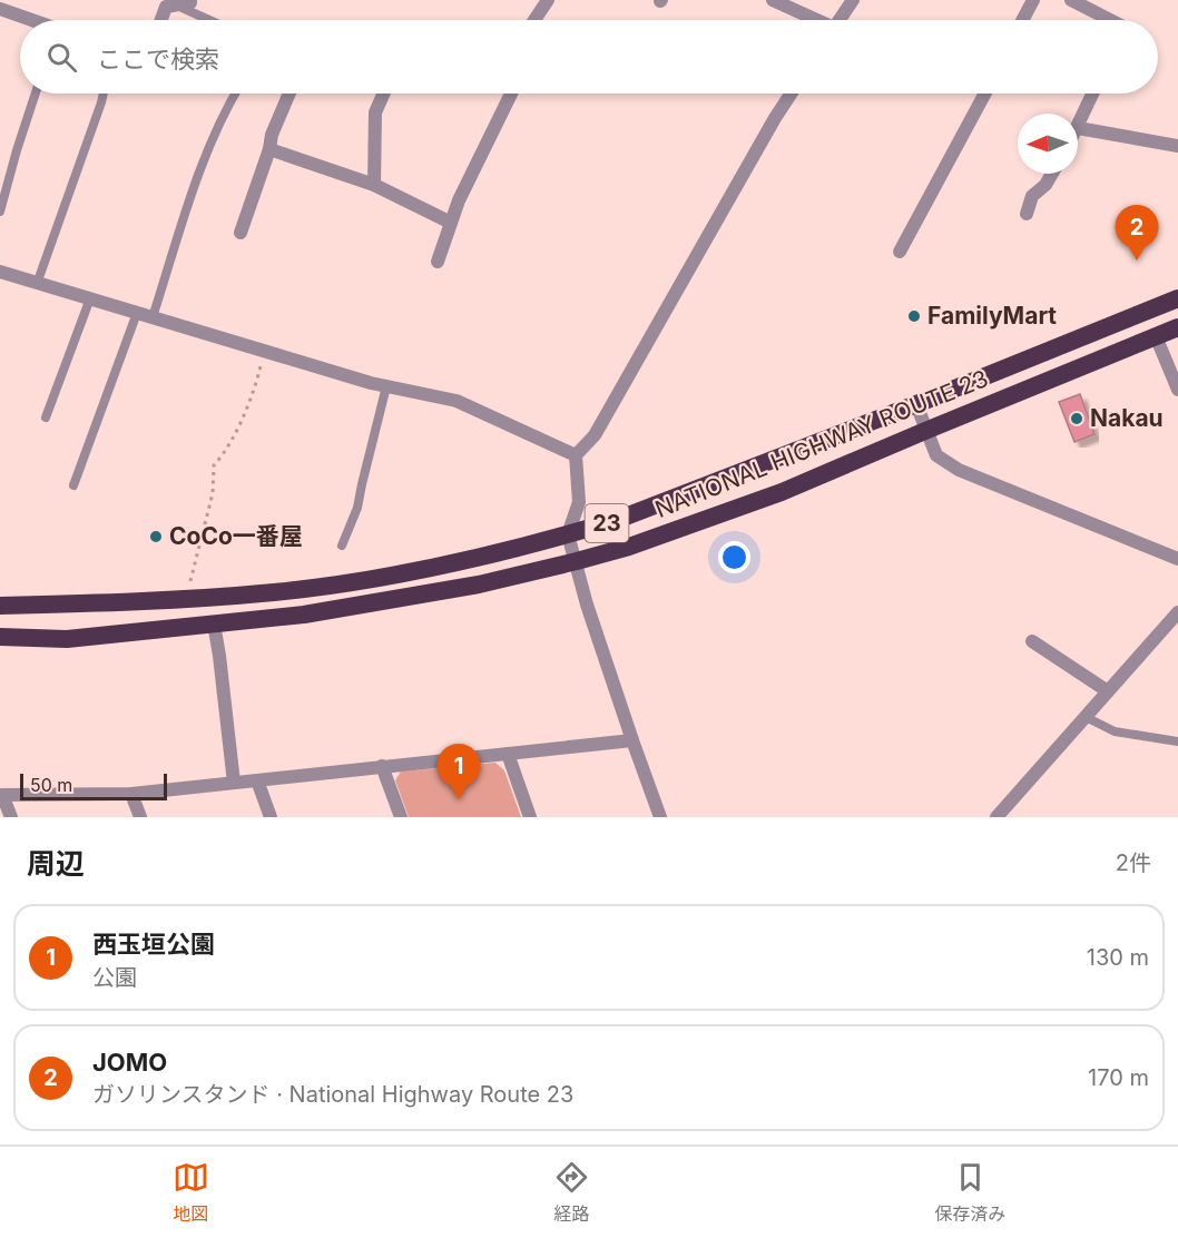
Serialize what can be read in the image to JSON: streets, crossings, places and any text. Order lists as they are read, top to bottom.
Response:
{
  "streets": {
    "highway": ["NATIONAL HIGHWAY ROUTE 23", "23"]
  },
  "places": ["FamilyMart", "Nakau", "CoCo一番屋"],
  "scale_bar": "50 m",
  "north": "left",
  "page": {
    "search": "ここで検索",
    "pins": ["2", "1"],
    "scale": "50 m",
    "heading": ["周辺", "2件"],
    "list": [
      {
        "mark": "1",
        "name": "西玉垣公園",
        "note": "公園",
        "value": "130 m"
      },
      {
        "mark": "2",
        "name": "JOMO",
        "note": "ガソリンスタンド · National Highway Route 23",
        "value": "170 m"
      }
    ],
    "nav": ["地図", "経路", "保存済み"]
  }
}
